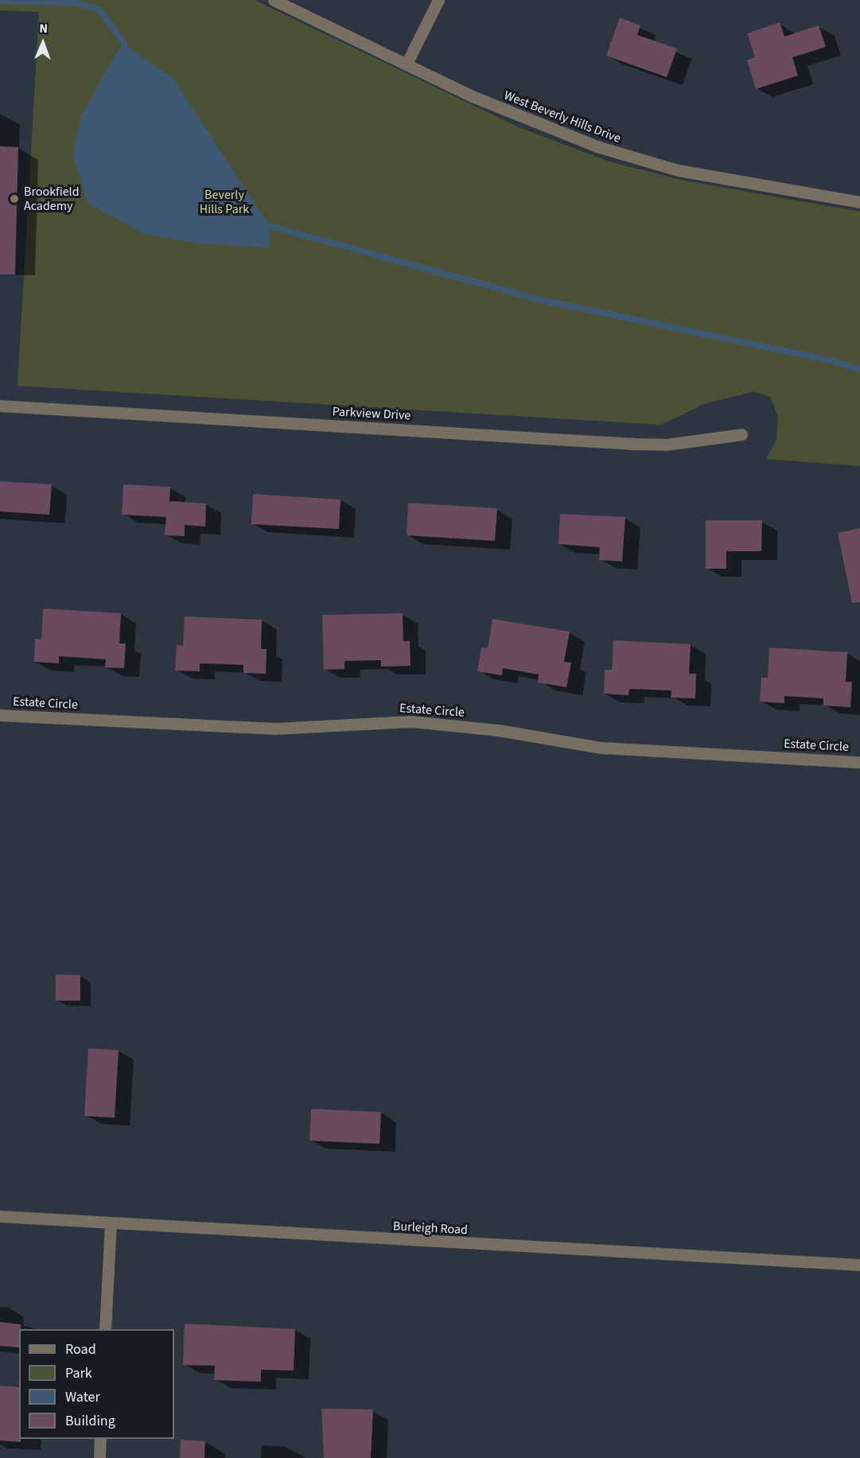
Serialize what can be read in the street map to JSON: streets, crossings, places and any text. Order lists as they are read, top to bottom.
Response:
{
  "streets": {
    "street": [
      "West Beverly Hills Drive",
      "Parkview Drive",
      "Estate Circle",
      "Burleigh Road"
    ]
  },
  "parks": ["Beverly Hills Park"],
  "places": ["Brookfield Academy"],
  "legend": [
    "Road",
    "Park",
    "Water",
    "Building"
  ],
  "north": "top"
}
